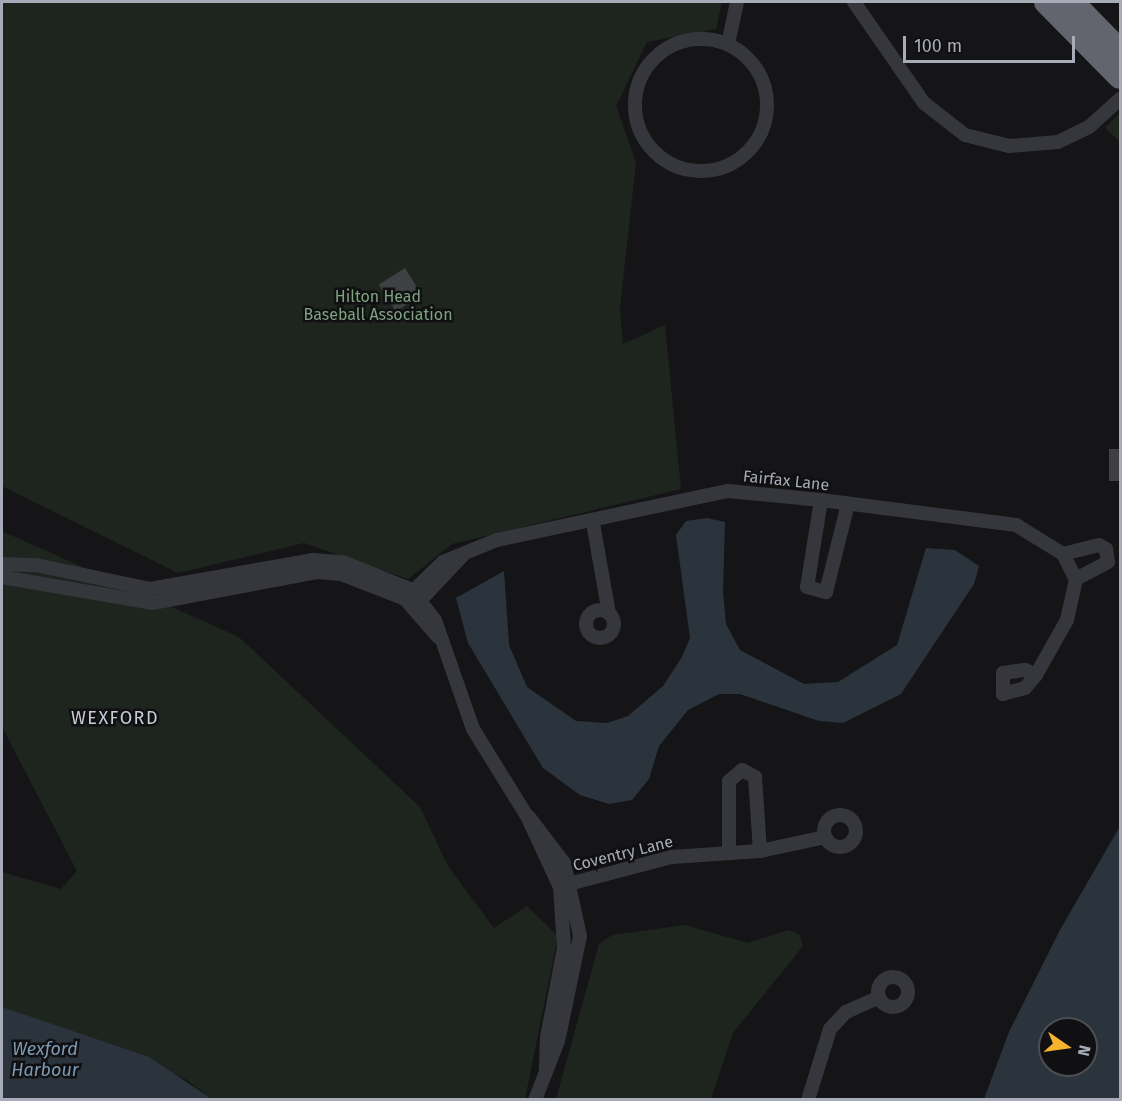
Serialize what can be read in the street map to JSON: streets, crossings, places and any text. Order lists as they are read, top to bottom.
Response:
{
  "streets": {
    "street": ["Fairfax Lane", "Coventry Lane"]
  },
  "districts": ["WEXFORD"],
  "water": ["Wexford Harbour"],
  "parks": ["Hilton Head Baseball Association"],
  "scale_bar": "100 m",
  "north": "right"
}
